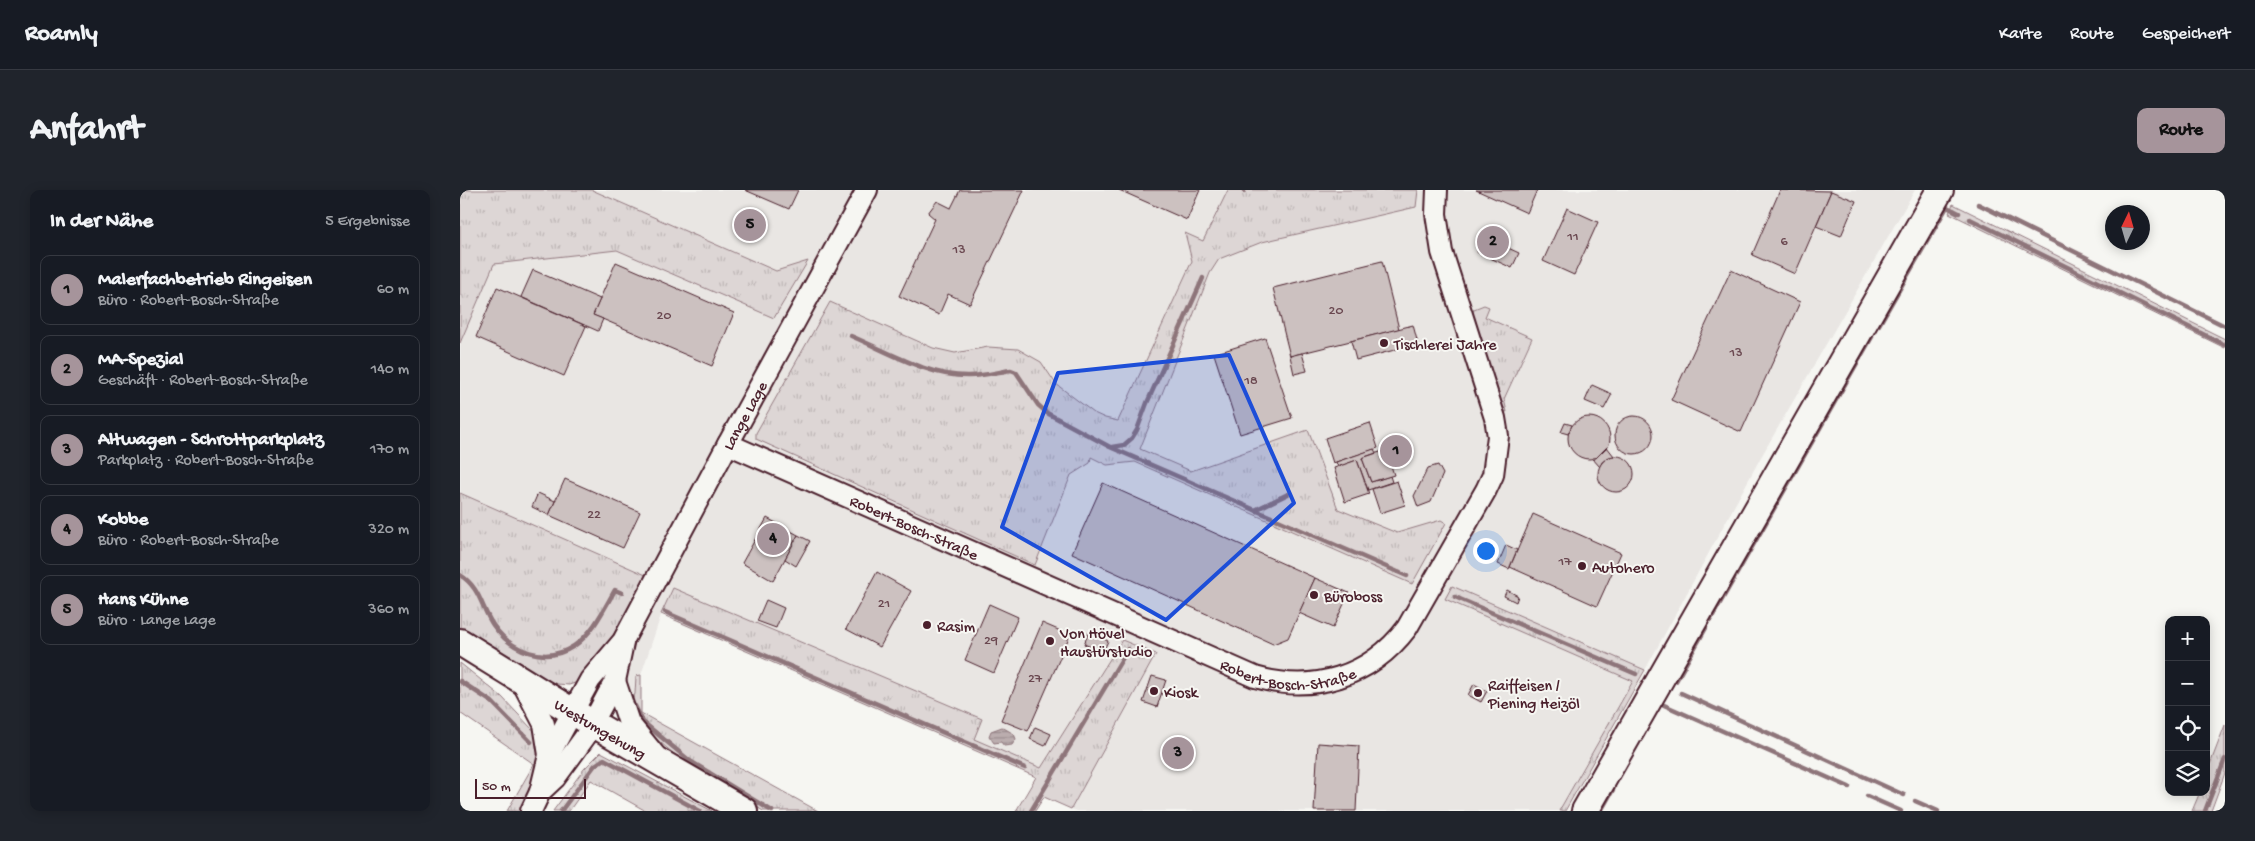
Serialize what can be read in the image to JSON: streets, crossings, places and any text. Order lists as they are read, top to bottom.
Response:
{
  "streets": {
    "main road": ["Westumgehung"],
    "street": ["Lange Lage", "Robert-Bosch-Straße"]
  },
  "crossings": [
    ["Lange Lage", "Robert-Bosch-Straße"],
    ["Lange Lage", "Westumgehung"]
  ],
  "places": [
    "Tischlerei Jahre",
    "Autohero",
    "Büroboss",
    "Rasim",
    "Von Hövel Haustürstudio",
    "Kiosk",
    "Raiffeisen / Piening Heizöl"
  ],
  "house_numbers": [
    "11",
    "6",
    "13",
    "20",
    "20",
    "13",
    "18",
    "22",
    "17",
    "21",
    "29",
    "27"
  ],
  "scale_bar": "50 m",
  "north": "top",
  "page": {
    "header": "Roamly",
    "nav": ["Karte", "Route", "Gespeichert"],
    "buttons": "Route",
    "title": "Anfahrt",
    "heading": ["In der Nähe", "5 Ergebnisse"],
    "pins": [
      "5",
      "2",
      "1",
      "4",
      "3"
    ],
    "list": [
      {
        "mark": "1",
        "name": "Malerfachbetrieb Ringeisen",
        "note": "Büro · Robert-Bosch-Straße",
        "value": "60 m"
      },
      {
        "mark": "2",
        "name": "MA-Spezial",
        "note": "Geschäft · Robert-Bosch-Straße",
        "value": "140 m"
      },
      {
        "mark": "3",
        "name": "Altwagen - Schrottparkplatz",
        "note": "Parkplatz · Robert-Bosch-Straße",
        "value": "170 m"
      },
      {
        "mark": "4",
        "name": "Kobbe",
        "note": "Büro · Robert-Bosch-Straße",
        "value": "320 m"
      },
      {
        "mark": "5",
        "name": "Hans Kühne",
        "note": "Büro · Lange Lage",
        "value": "360 m"
      }
    ],
    "map_buttons": ["+", "−"],
    "scale": "50 m"
  }
}
